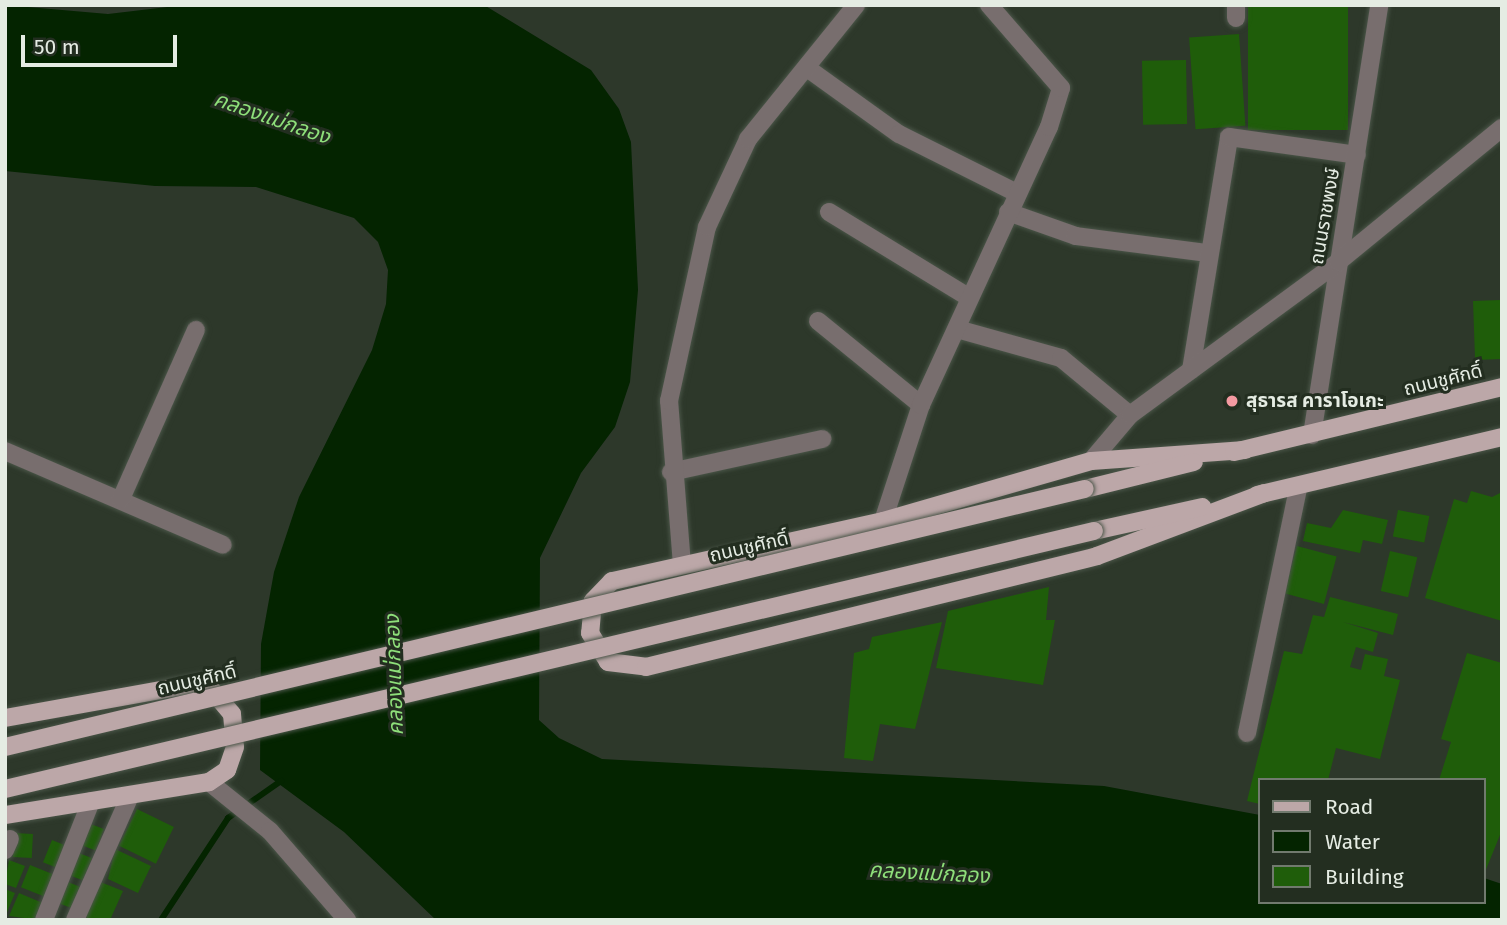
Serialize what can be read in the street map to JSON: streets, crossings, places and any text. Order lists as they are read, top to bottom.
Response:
{
  "streets": {
    "main road": ["ถนนชูศักดิ์"],
    "street": ["ถนนราชพงษ์"]
  },
  "crossings": [
    ["ถนนราชพงษ์", "ถนนชูศักดิ์"]
  ],
  "water": ["คลองแม่กลอง"],
  "places": ["สุธารส คาราโอเกะ"],
  "legend": ["Road", "Water", "Building"],
  "scale_bar": "50 m"
}
